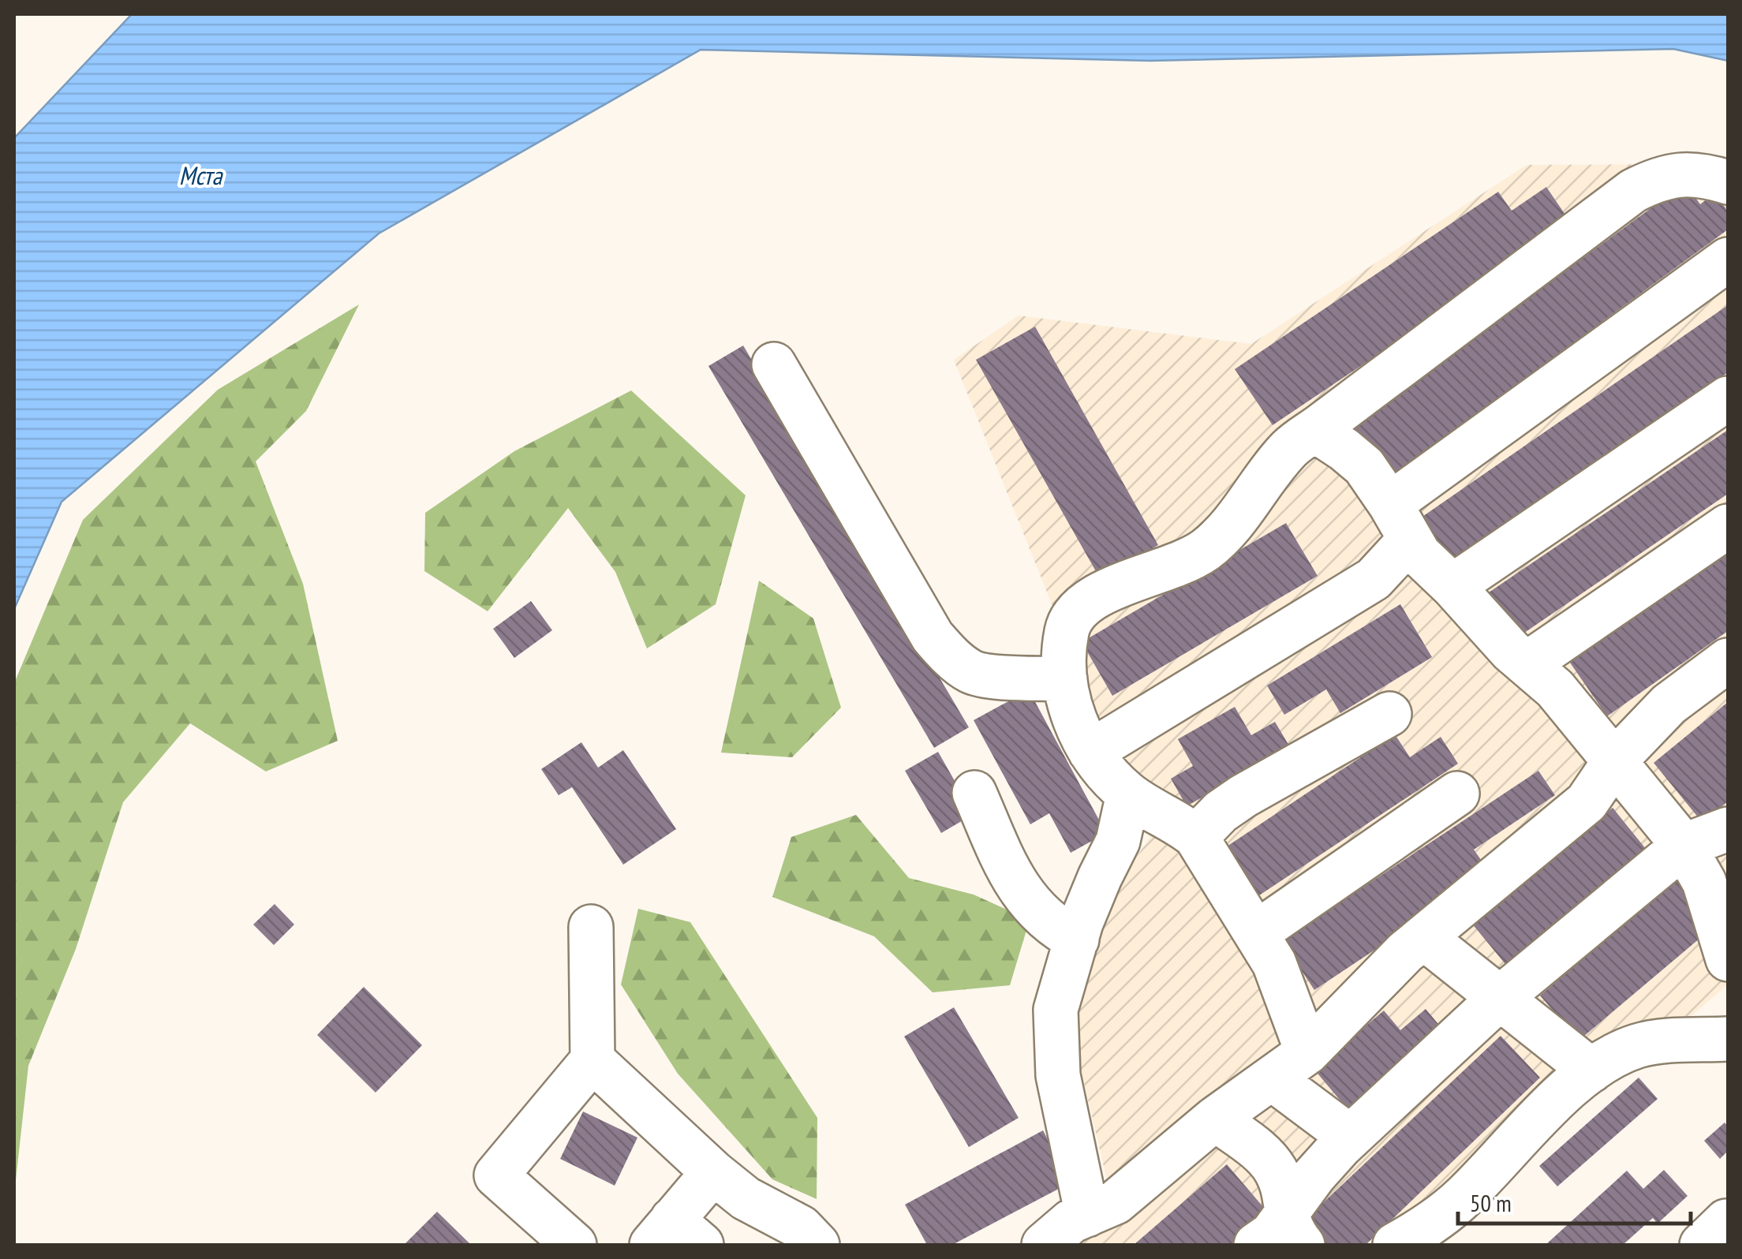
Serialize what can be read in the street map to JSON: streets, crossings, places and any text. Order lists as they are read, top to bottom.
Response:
{
  "water": ["Мста"],
  "scale_bar": "50 m"
}
